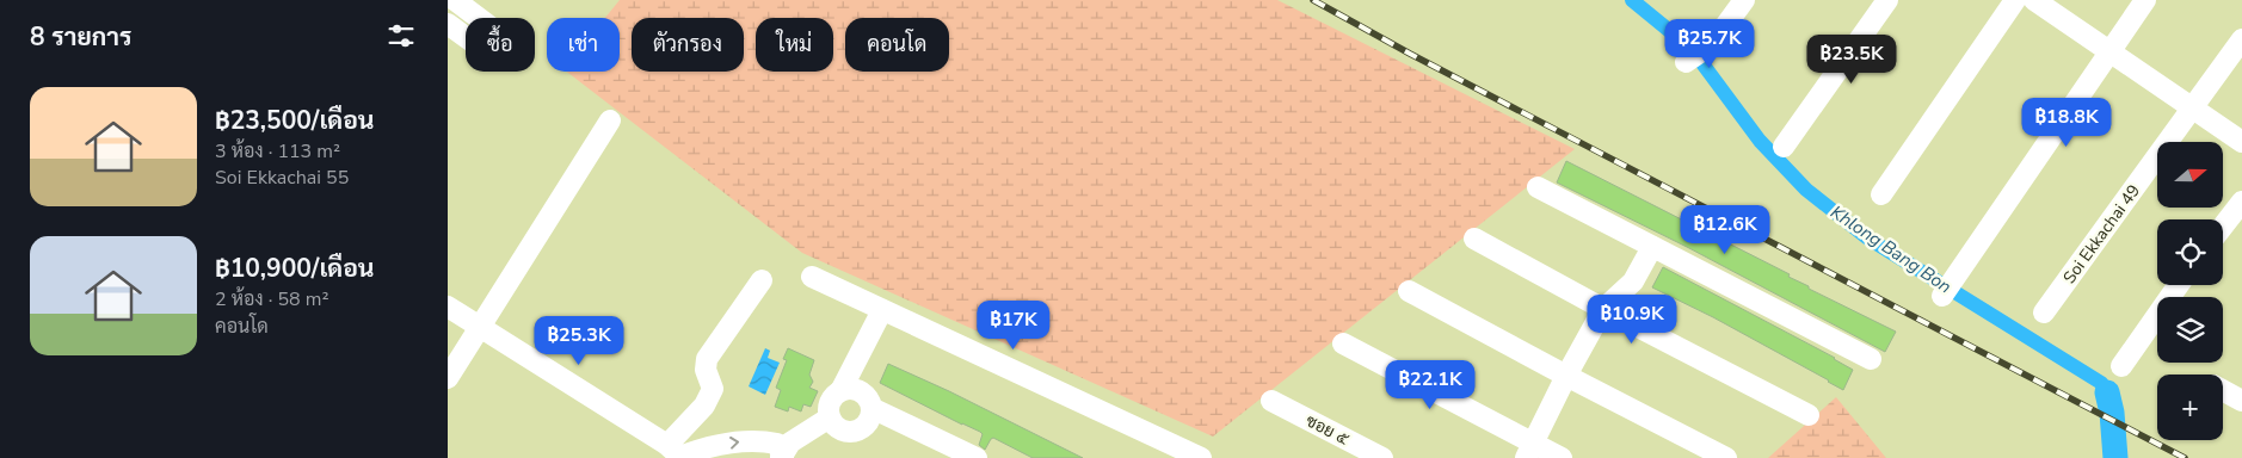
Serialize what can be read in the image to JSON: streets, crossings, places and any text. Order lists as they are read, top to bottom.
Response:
{
  "streets": {
    "street": ["Soi Ekkachai 49", "ซอย ๕"]
  },
  "water": ["Khlong Bang Bon"],
  "north": "right",
  "page": {
    "heading": "8 รายการ",
    "chip": [
      "ซื้อ",
      "เช่า",
      "ตัวกรอง",
      "ใหม่",
      "คอนโด"
    ],
    "price": [
      "฿25.7K",
      "฿23.5K",
      "฿18.8K",
      "฿12.6K",
      "฿10.9K",
      "฿17K",
      "฿25.3K",
      "฿22.1K"
    ],
    "list": [
      {
        "name": "฿23,500/เดือน",
        "note": "3 ห้อง · 113 m² · Soi Ekkachai 55"
      },
      {
        "name": "฿10,900/เดือน",
        "note": "2 ห้อง · 58 m² · คอนโด"
      }
    ],
    "map_buttons": "+"
  }
}
